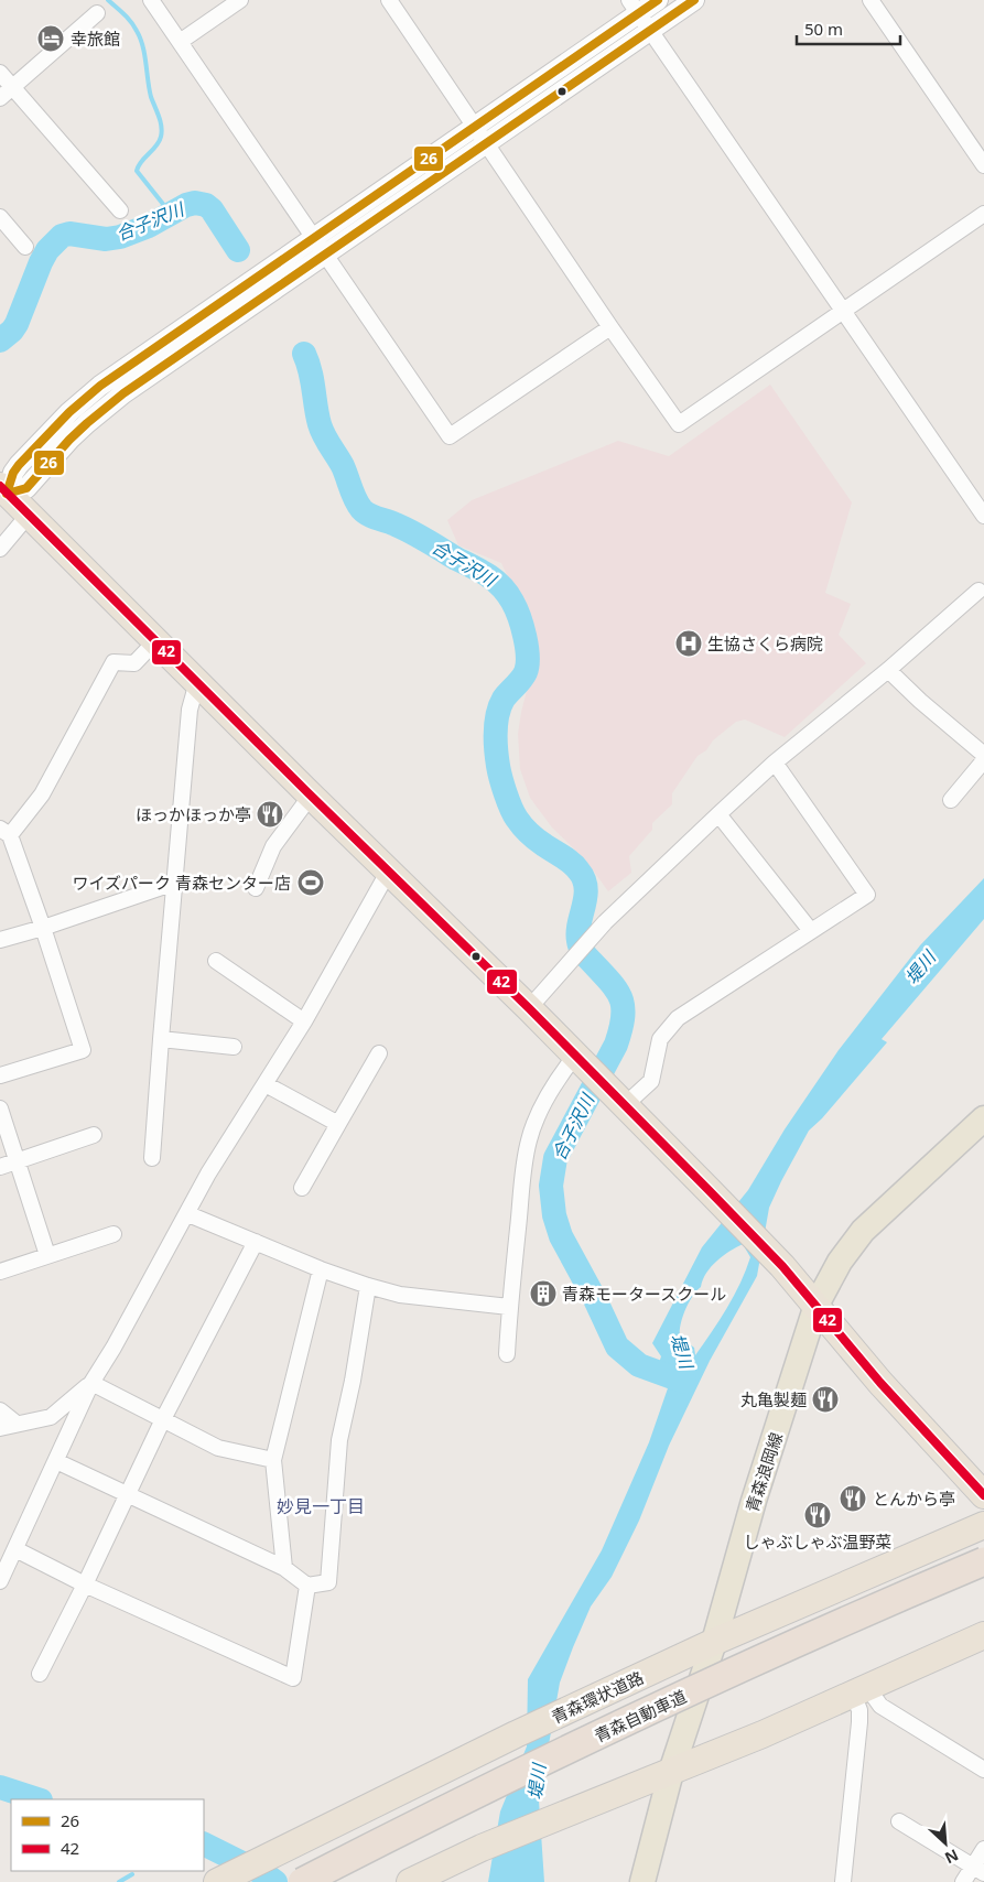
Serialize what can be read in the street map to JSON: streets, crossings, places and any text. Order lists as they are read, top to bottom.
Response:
{
  "streets": {
    "highway": ["青森環状道路", "青森自動車道"],
    "main road": ["青森浪岡線"]
  },
  "crossings": [
    ["青森浪岡線", "青森環状道路"]
  ],
  "districts": ["妙見一丁目"],
  "water": ["合子沢川", "堤川"],
  "places": {
    "hotel": ["幸旅館"],
    "hospital": ["生協さくら病院"],
    "restaurant": [
      "ほっかほっか亭",
      "丸亀製麺",
      "とんから亭",
      "しゃぶしゃぶ温野菜"
    ],
    "sports": ["ワイズパーク 青森センター店"],
    "building": ["青森モータースクール"]
  },
  "lines": ["transit line 26", "transit line 42"],
  "legend": ["26", "42"],
  "scale_bar": "50 m",
  "north": "bottom right"
}
